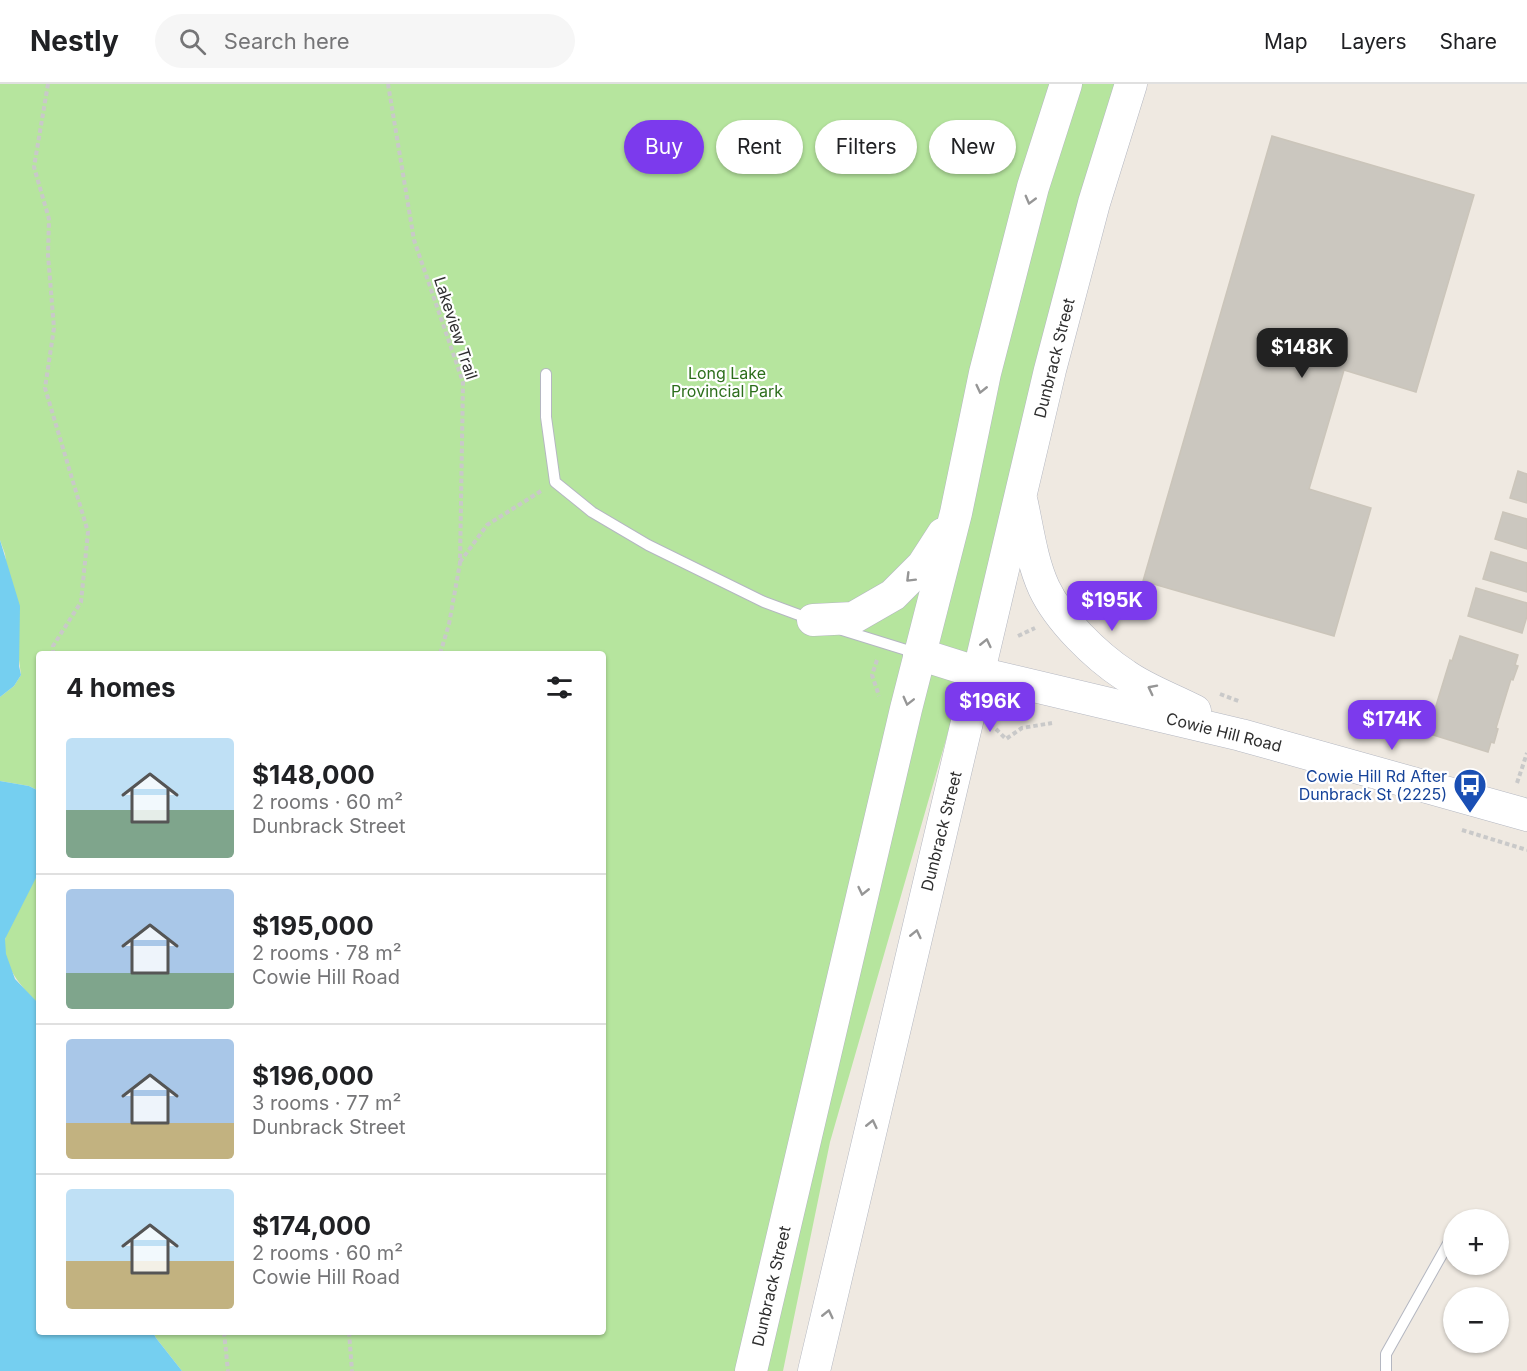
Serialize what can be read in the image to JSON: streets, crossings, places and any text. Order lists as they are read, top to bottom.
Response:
{
  "streets": {
    "main road": ["Dunbrack Street", "Cowie Hill Road"],
    "path": ["Lakeview Trail"]
  },
  "crossings": [
    ["Dunbrack Street", "Cowie Hill Road"]
  ],
  "parks": ["Long Lake Provincial Park"],
  "places": {
    "bus stop": ["Cowie Hill Rd After Dunbrack St (2225)"]
  },
  "page": {
    "header": "Nestly",
    "search": "Search here",
    "nav": ["Map", "Layers", "Share"],
    "chip": [
      "Buy",
      "Rent",
      "Filters",
      "New"
    ],
    "price": [
      "$148K",
      "$195K",
      "$196K",
      "$174K"
    ],
    "heading": "4 homes",
    "list": [
      {
        "name": "$148,000",
        "note": "2 rooms · 60 m² · Dunbrack Street"
      },
      {
        "name": "$195,000",
        "note": "2 rooms · 78 m² · Cowie Hill Road"
      },
      {
        "name": "$196,000",
        "note": "3 rooms · 77 m² · Dunbrack Street"
      },
      {
        "name": "$174,000",
        "note": "2 rooms · 60 m² · Cowie Hill Road"
      }
    ],
    "map_buttons": ["+", "−"]
  }
}
